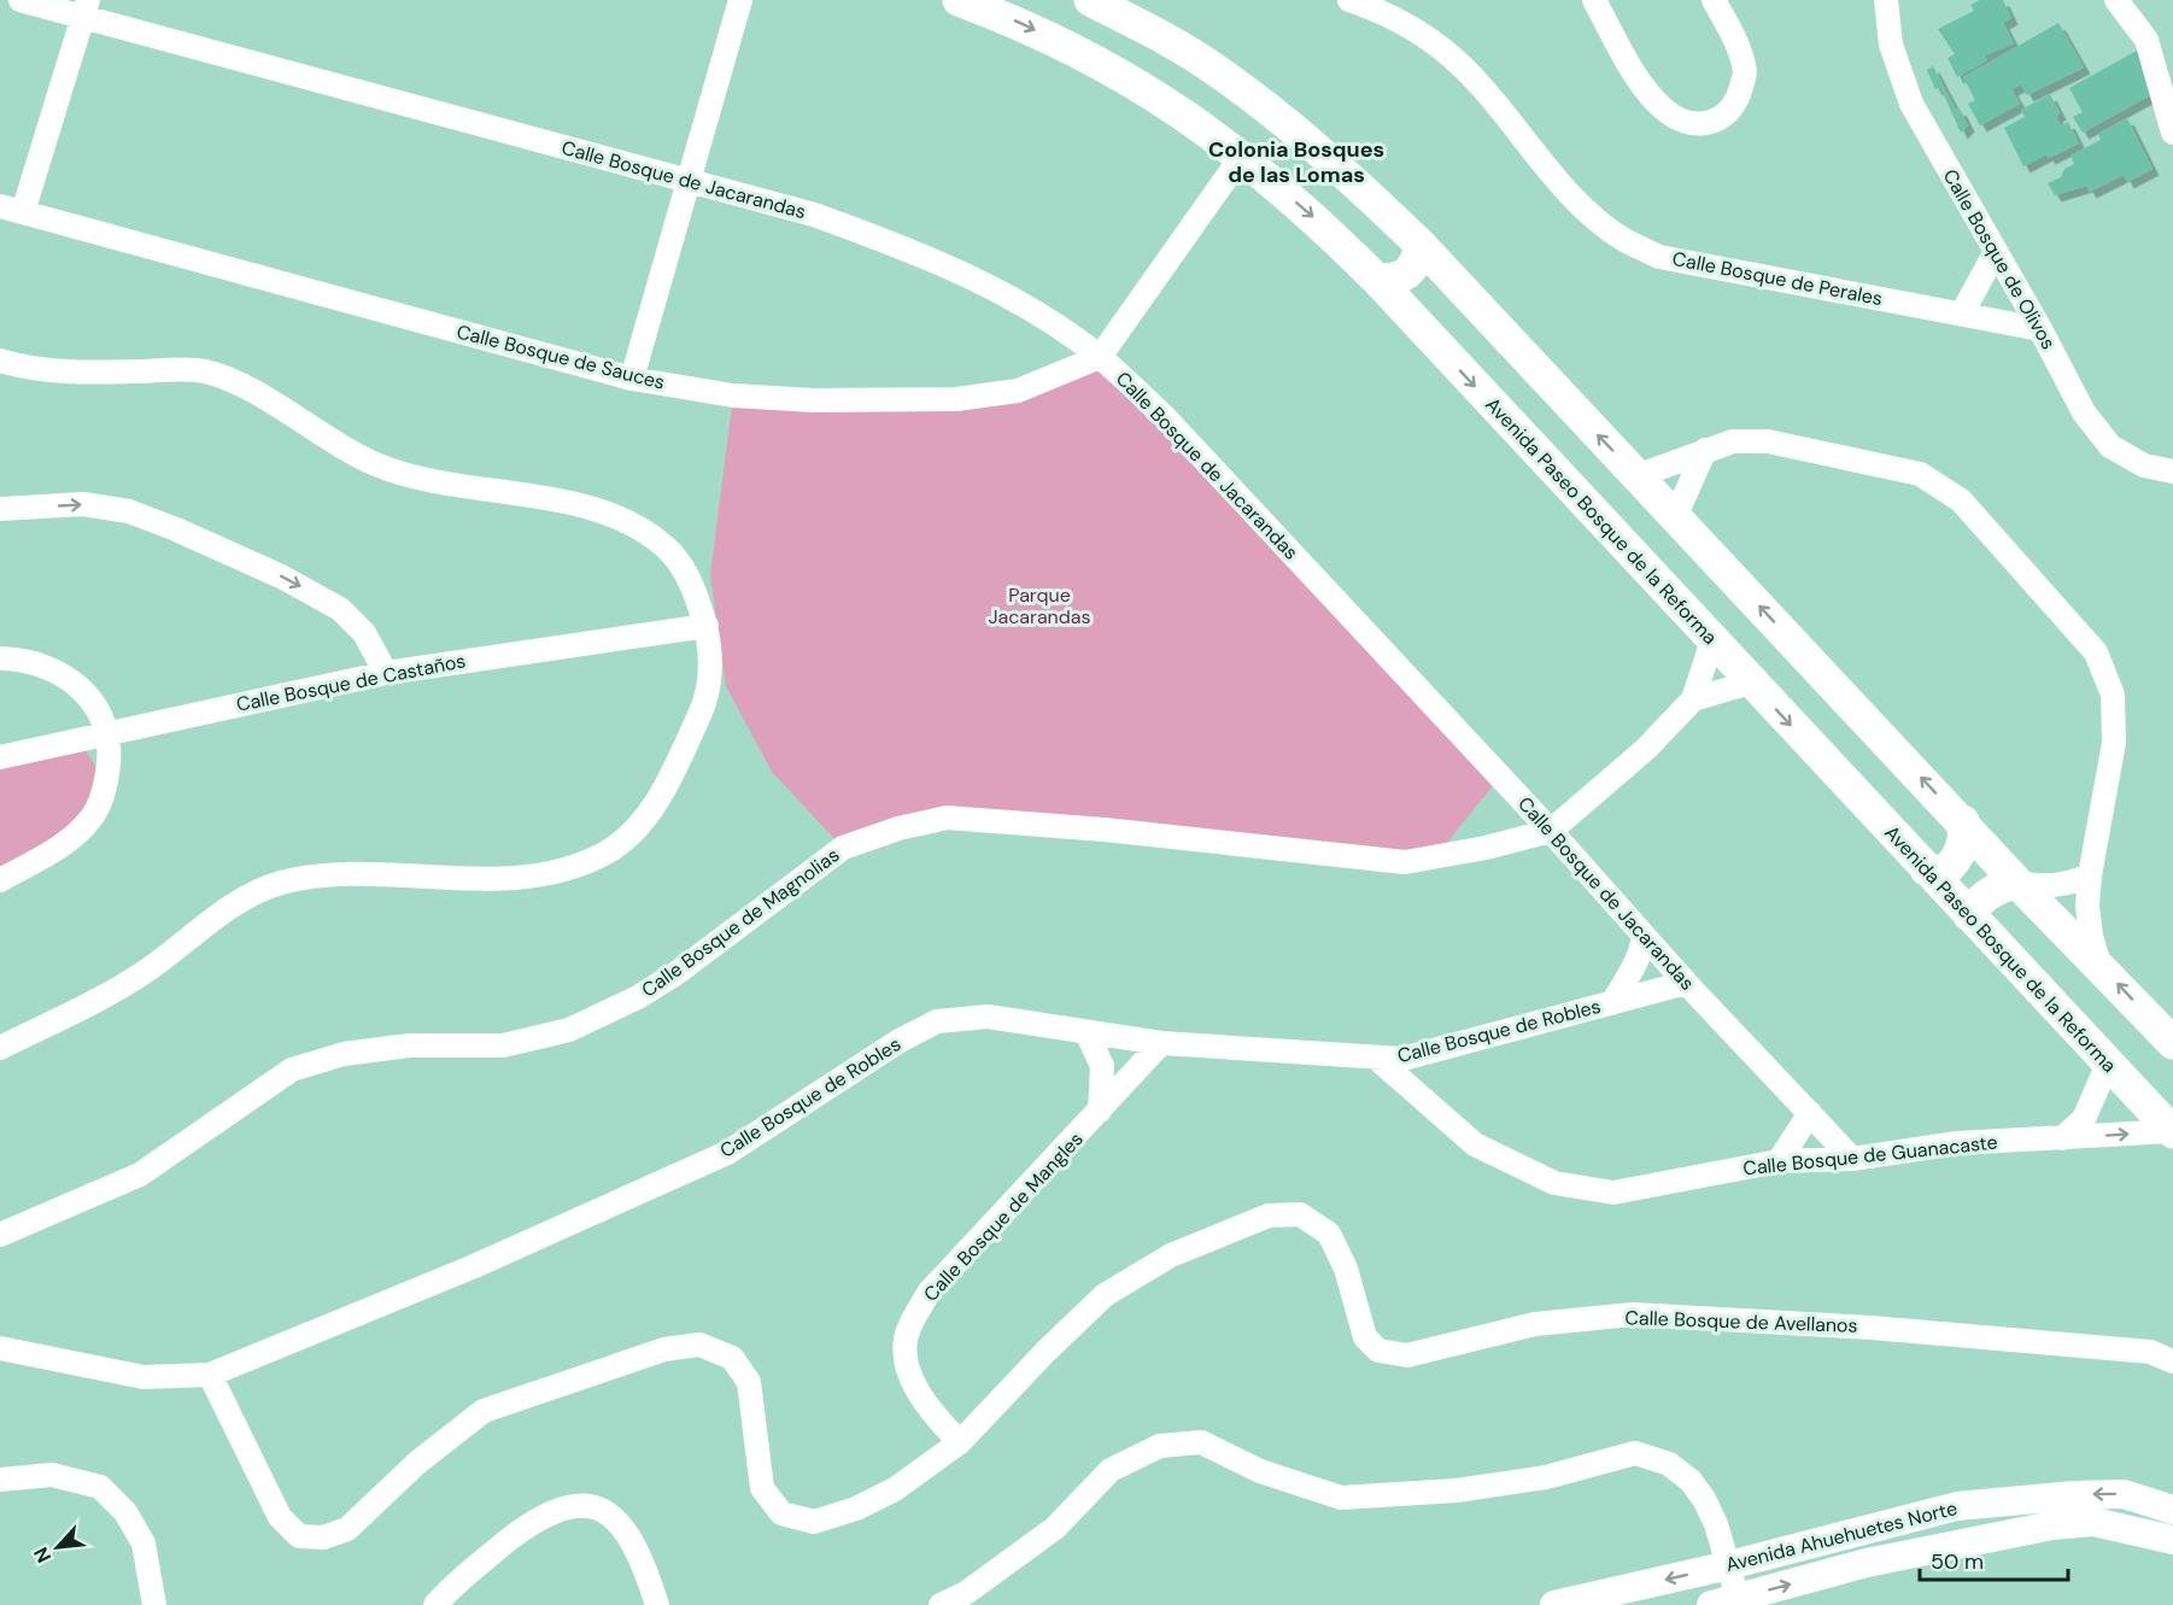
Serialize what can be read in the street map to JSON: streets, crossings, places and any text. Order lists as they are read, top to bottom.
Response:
{
  "streets": {
    "main road": ["Avenida Paseo Bosque de la Reforma"],
    "street": [
      "Calle Bosque de Jacarandas",
      "Calle Bosque de Olivos",
      "Calle Bosque de Perales",
      "Calle Bosque de Sauces",
      "Calle Bosque de Castaños",
      "Calle Bosque de Magnolias",
      "Calle Bosque de Robles",
      "Calle Bosque de Guanacaste",
      "Calle Bosque de Mangles",
      "Calle Bosque de Avellanos",
      "Avenida Ahuehuetes Norte"
    ]
  },
  "crossings": [
    ["Calle Bosque de Jacarandas", "Calle Bosque de Sauces"],
    ["Calle Bosque de Jacarandas", "Calle Bosque de Magnolias"],
    ["Calle Bosque de Jacarandas", "Calle Bosque de Robles"],
    ["Calle Bosque de Jacarandas", "Calle Bosque de Guanacaste"],
    ["Calle Bosque de Olivos", "Calle Bosque de Perales"],
    ["Avenida Paseo Bosque de la Reforma", "Calle Bosque de Magnolias"],
    ["Avenida Paseo Bosque de la Reforma", "Calle Bosque de Guanacaste"],
    ["Calle Bosque de Robles", "Calle Bosque de Guanacaste"],
    ["Calle Bosque de Robles", "Calle Bosque de Mangles"],
    ["Calle Bosque de Robles", "Calle Bosque de Avellanos"],
    ["Calle Bosque de Mangles", "Calle Bosque de Avellanos"]
  ],
  "districts": ["Colonia Bosques de las Lomas"],
  "parks": ["Parque Jacarandas"],
  "scale_bar": "50 m",
  "north": "bottom left"
}
